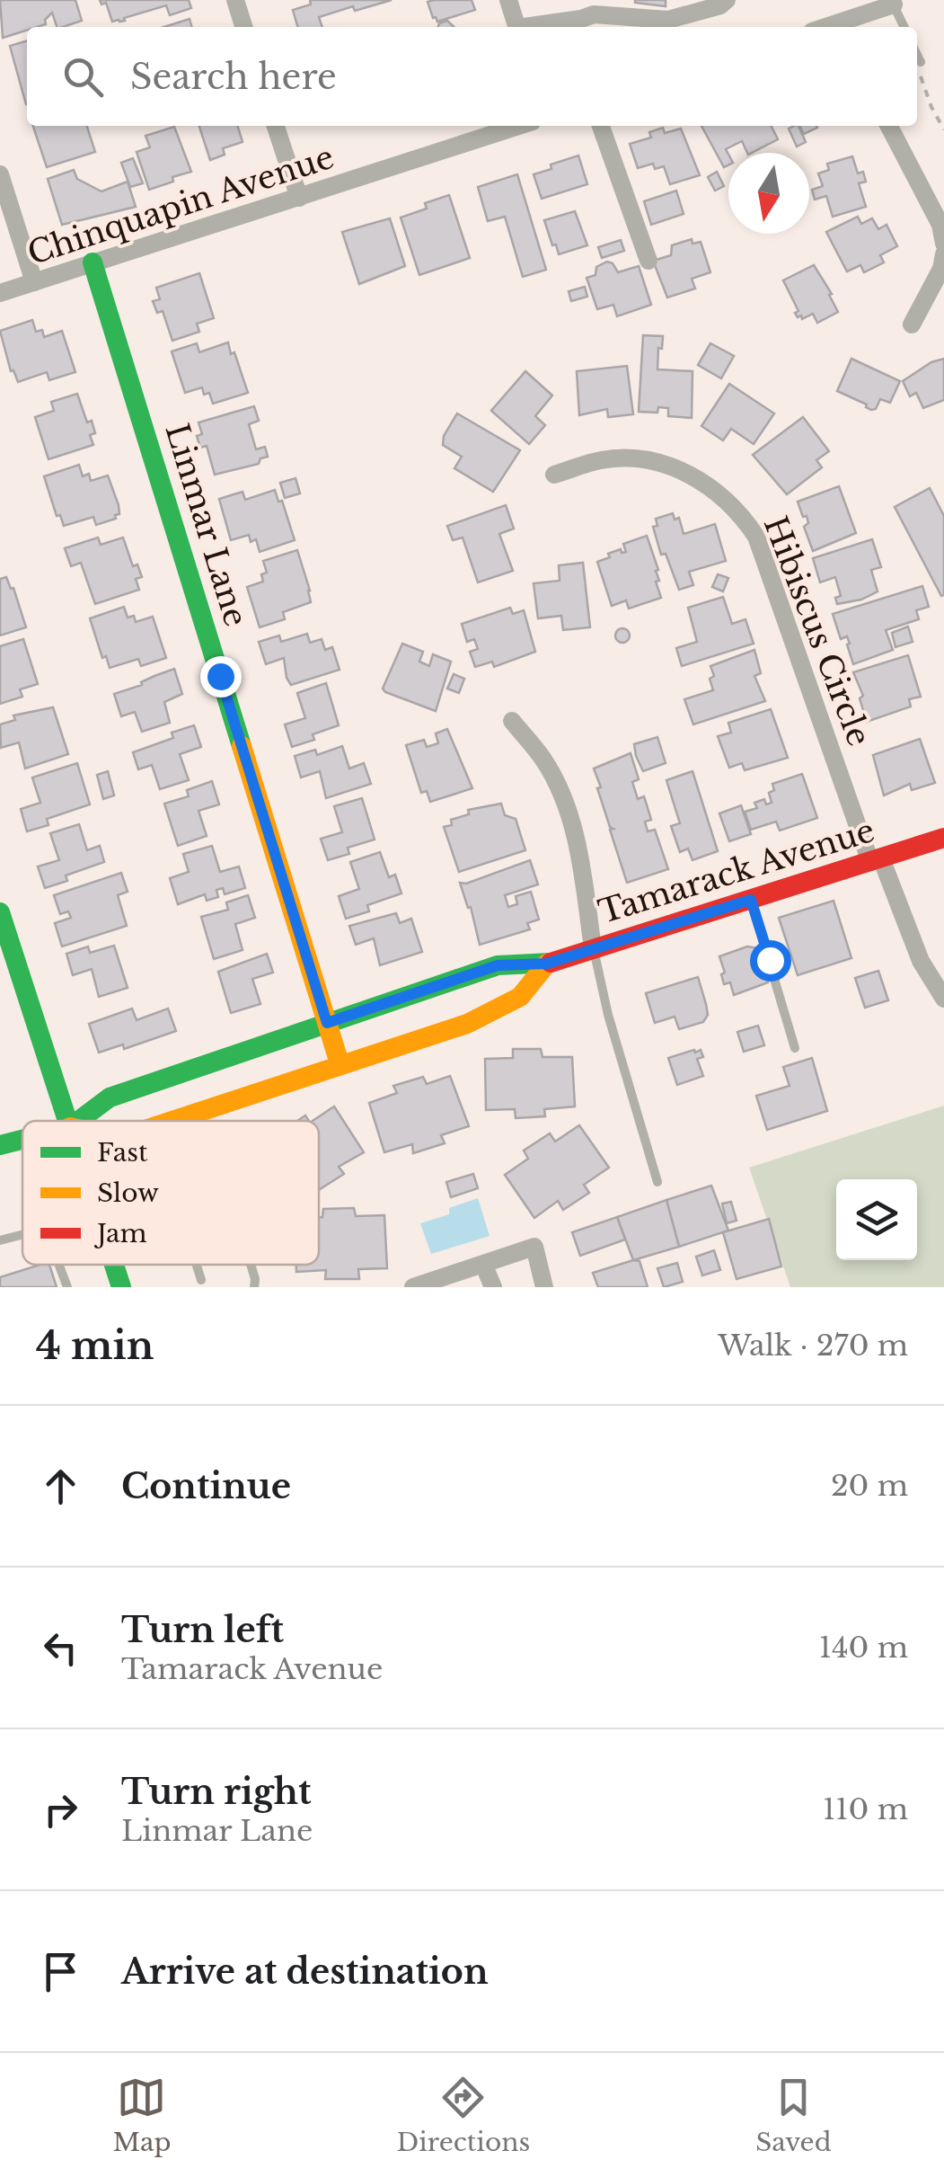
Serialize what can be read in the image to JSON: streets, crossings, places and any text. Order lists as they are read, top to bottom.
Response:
{
  "streets": {
    "main road": ["Linmar Lane", "Tamarack Avenue"],
    "street": ["Chinquapin Avenue", "Hibiscus Circle"]
  },
  "crossings": [
    ["Chinquapin Avenue", "Linmar Lane"],
    ["Linmar Lane", "Tamarack Avenue"],
    ["Hibiscus Circle", "Tamarack Avenue"]
  ],
  "legend": ["Fast", "Slow", "Jam"],
  "north": "bottom",
  "page": {
    "search": "Search here",
    "heading": ["4 min", "Walk · 270 m"],
    "list": [
      ["Continue", "20 m"],
      ["Turn left", "Tamarack Avenue", "140 m"],
      ["Turn right", "Linmar Lane", "110 m"],
      "Arrive at destination"
    ],
    "nav": ["Map", "Directions", "Saved"]
  }
}
